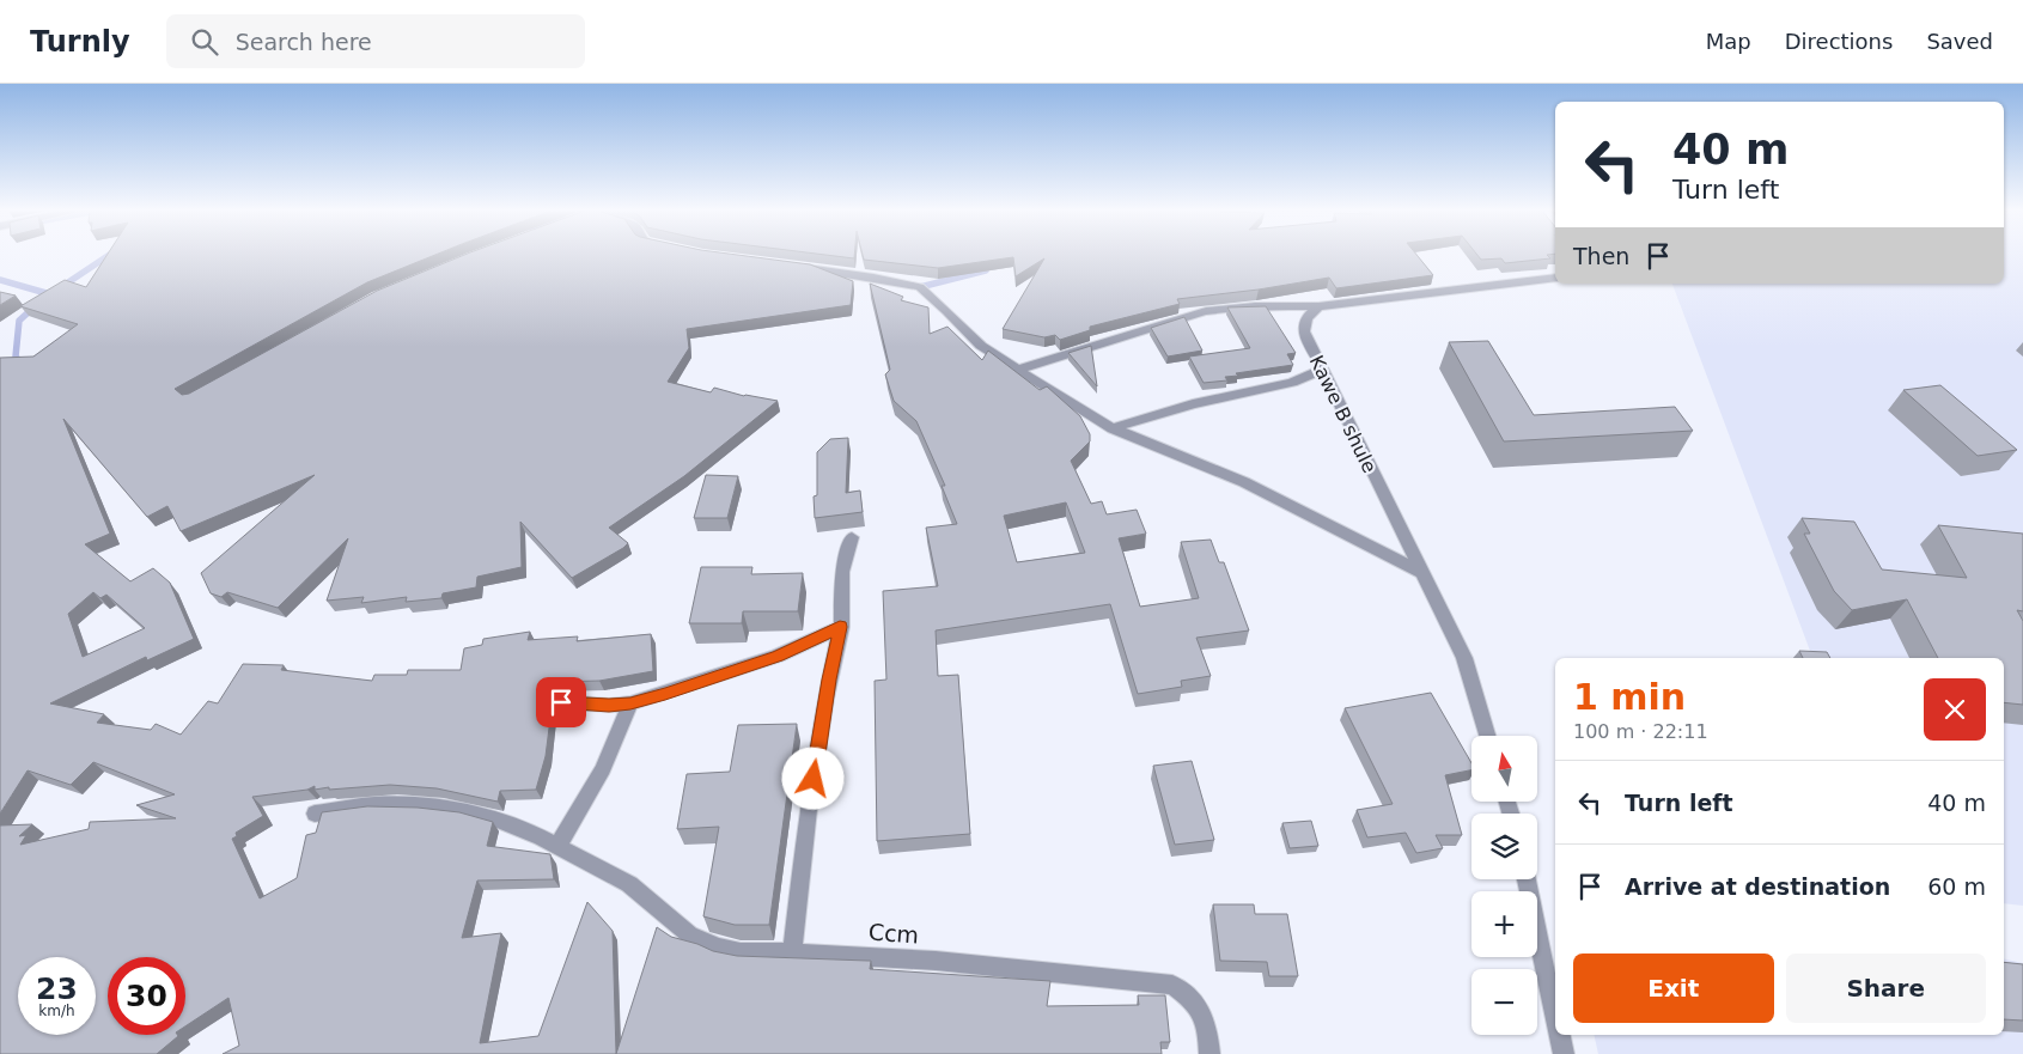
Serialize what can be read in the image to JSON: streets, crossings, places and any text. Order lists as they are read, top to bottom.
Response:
{
  "streets": {
    "street": ["Kawe B shule", "Ccm"]
  },
  "north": "top",
  "page": {
    "header": "Turnly",
    "search": "Search here",
    "nav": ["Map", "Directions", "Saved"],
    "turn": ["40 m", "Turn left"],
    "then": "Then",
    "heading": ["1 min", "100 m · 22:11"],
    "map_buttons": ["+", "−"],
    "list": [
      {
        "name": "Turn left",
        "value": "40 m"
      },
      {
        "name": "Arrive at destination",
        "value": "60 m"
      }
    ],
    "buttons": ["Exit", "Share"],
    "speed": "23 km/h",
    "limit": "30"
  }
}
